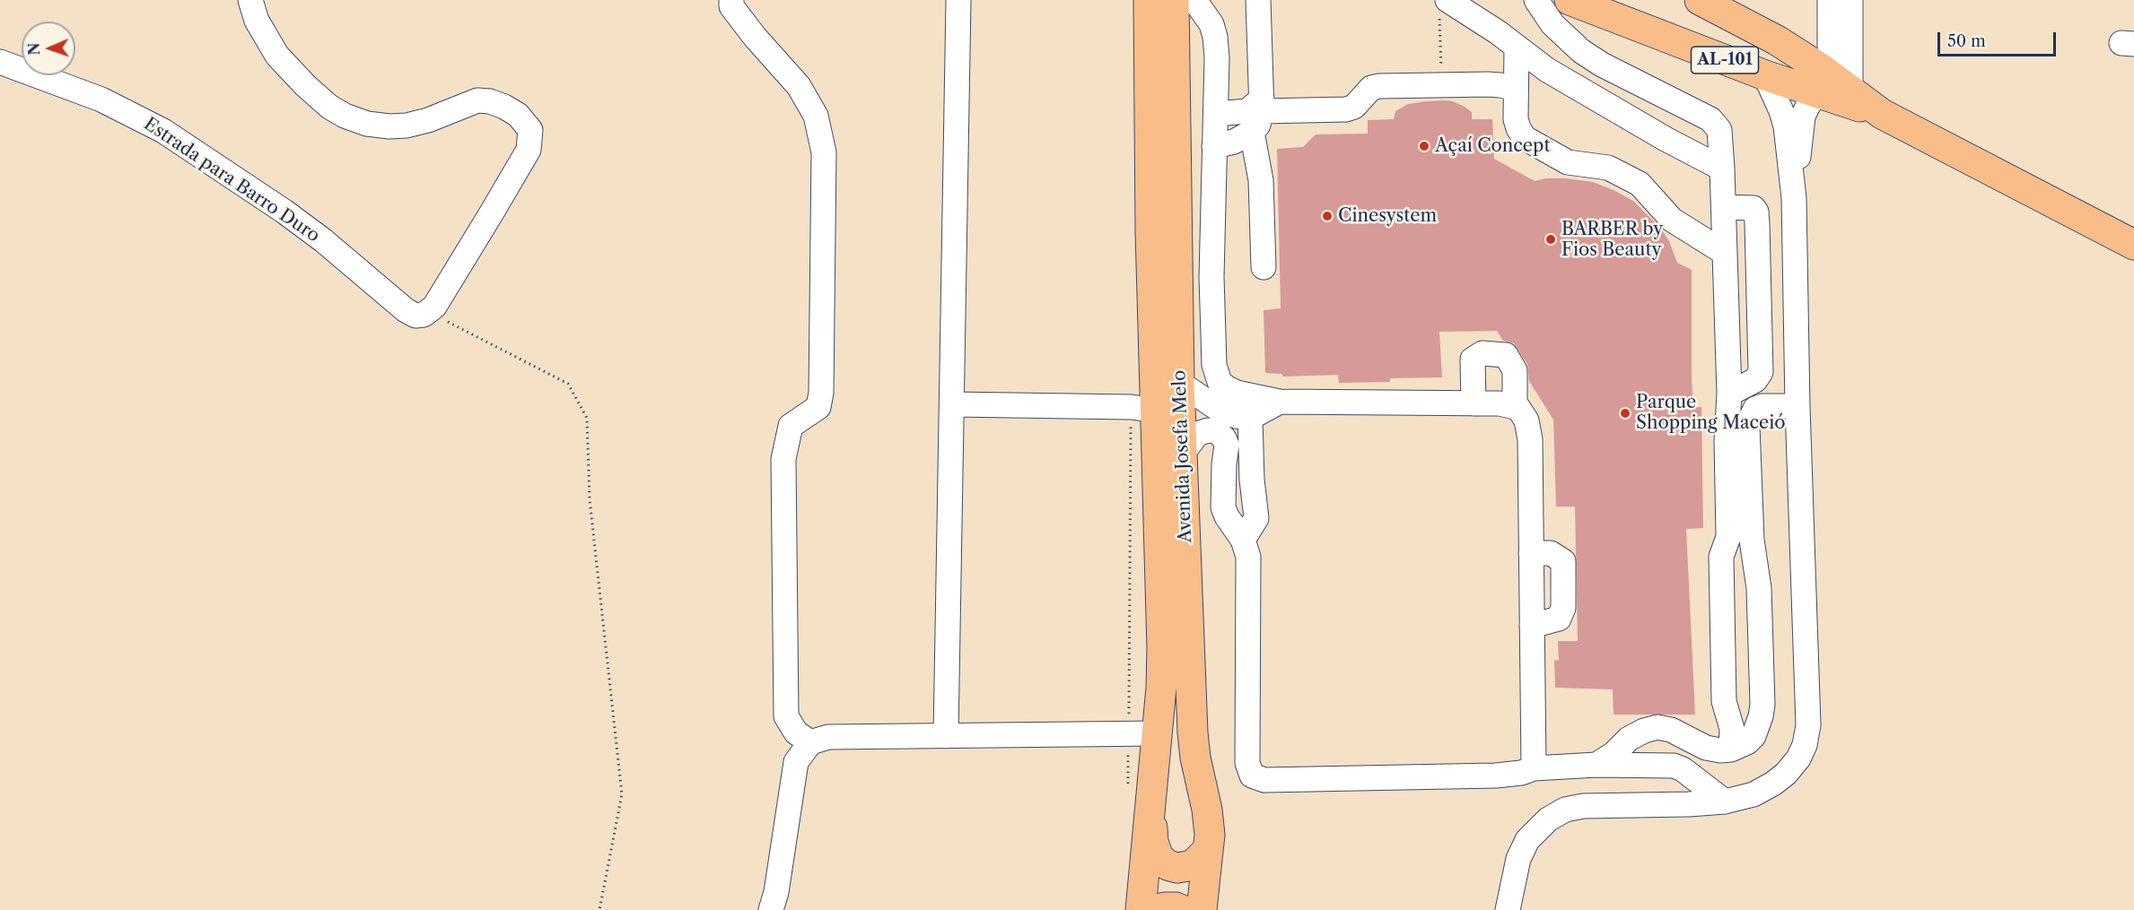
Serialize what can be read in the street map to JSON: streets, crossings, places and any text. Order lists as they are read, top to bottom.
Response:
{
  "streets": {
    "main road": ["AL-101", "Avenida Josefa Melo"],
    "street": ["Estrada para Barro Duro"]
  },
  "places": [
    "Açaí Concept",
    "Cinesystem",
    "BARBER by Fios Beauty",
    "Parque Shopping Maceió"
  ],
  "scale_bar": "50 m",
  "north": "left"
}
